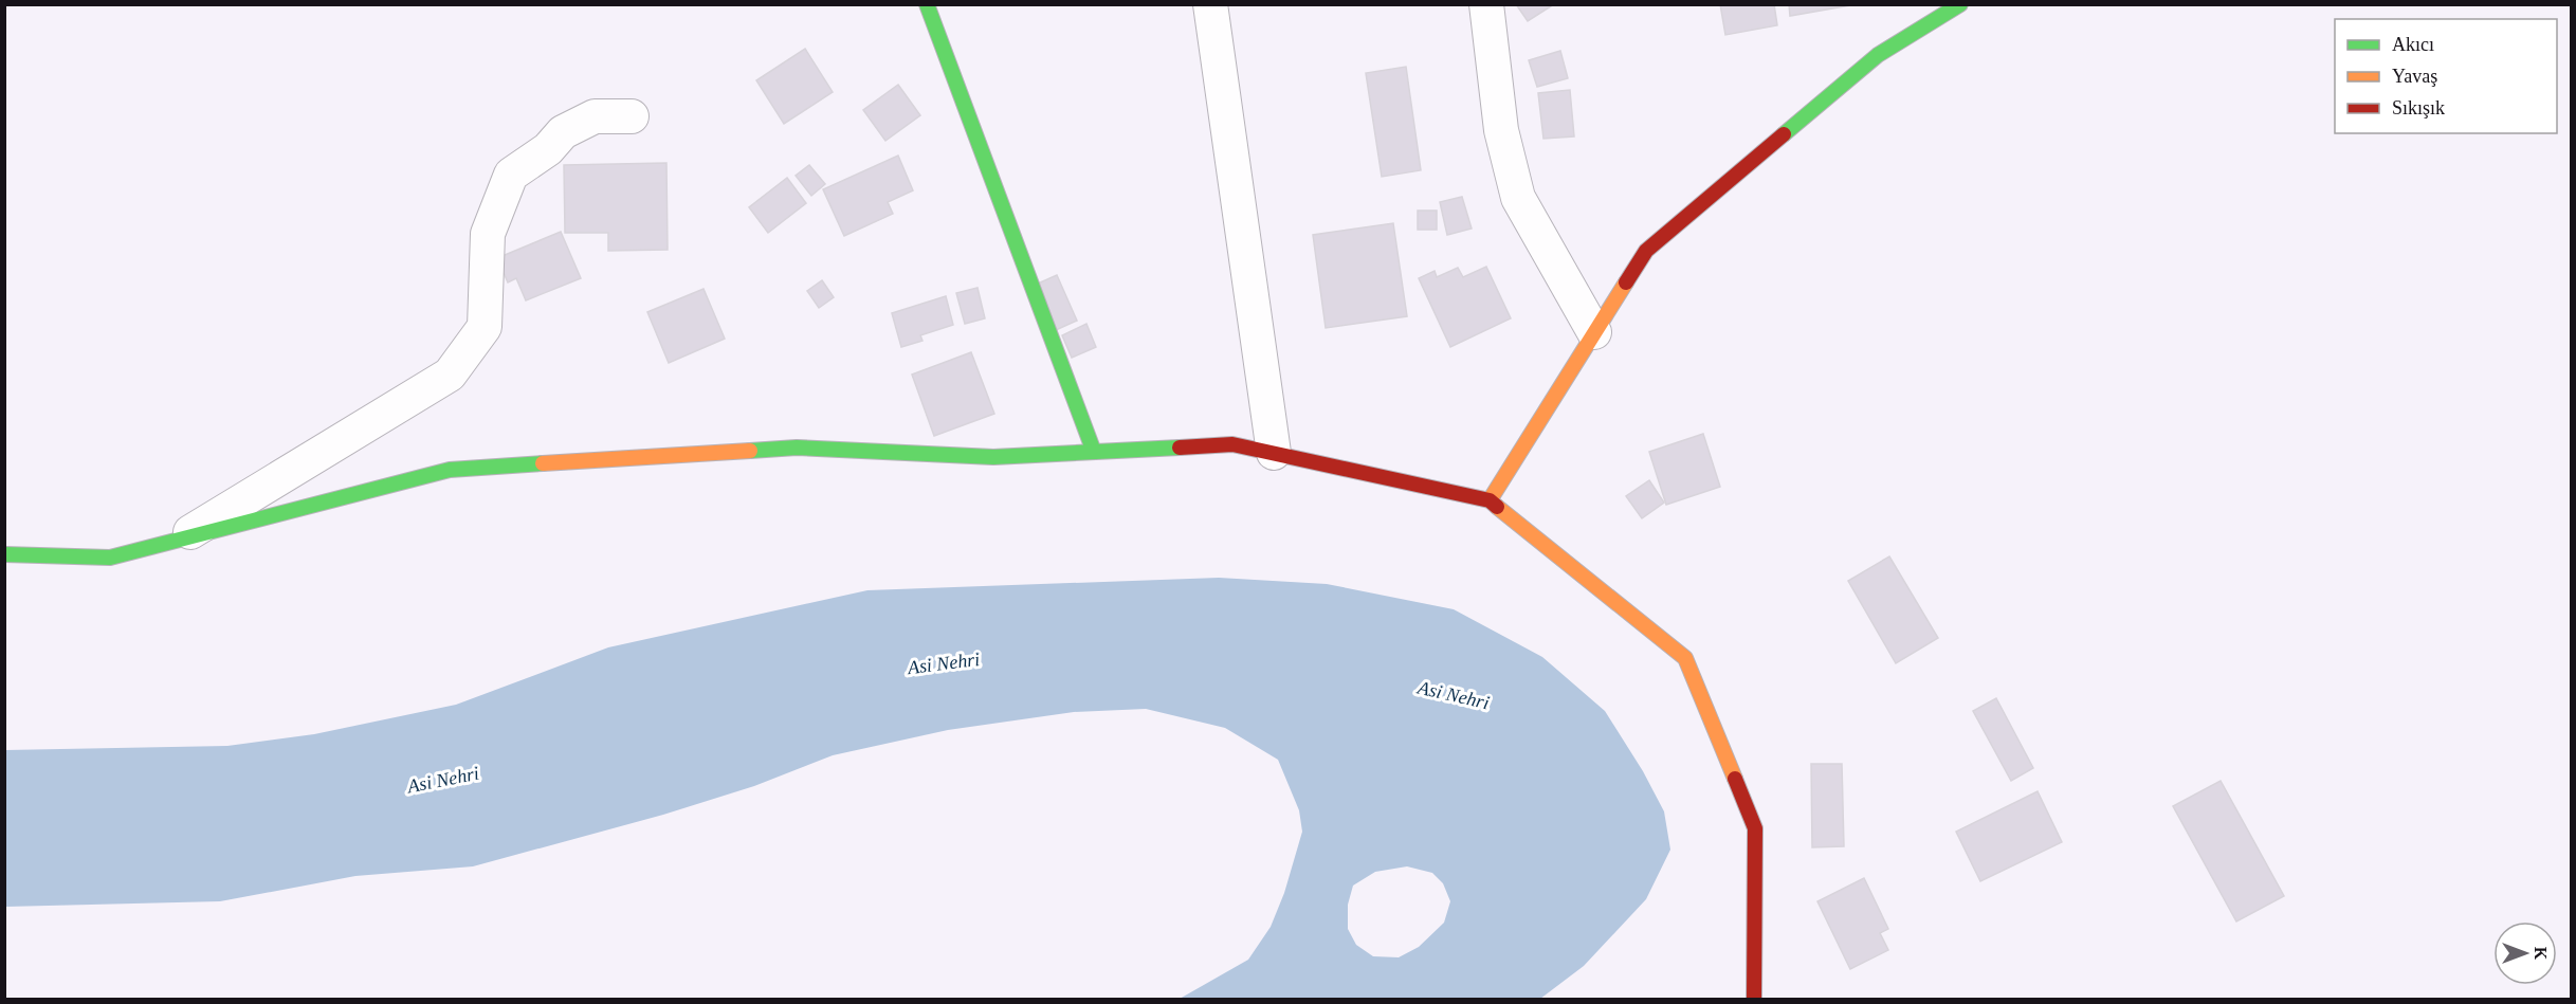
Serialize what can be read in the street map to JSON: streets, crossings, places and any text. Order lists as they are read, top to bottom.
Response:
{
  "water": ["Asi Nehri"],
  "legend": ["Akıcı", "Yavaş", "Sıkışık"],
  "north": "right"
}
